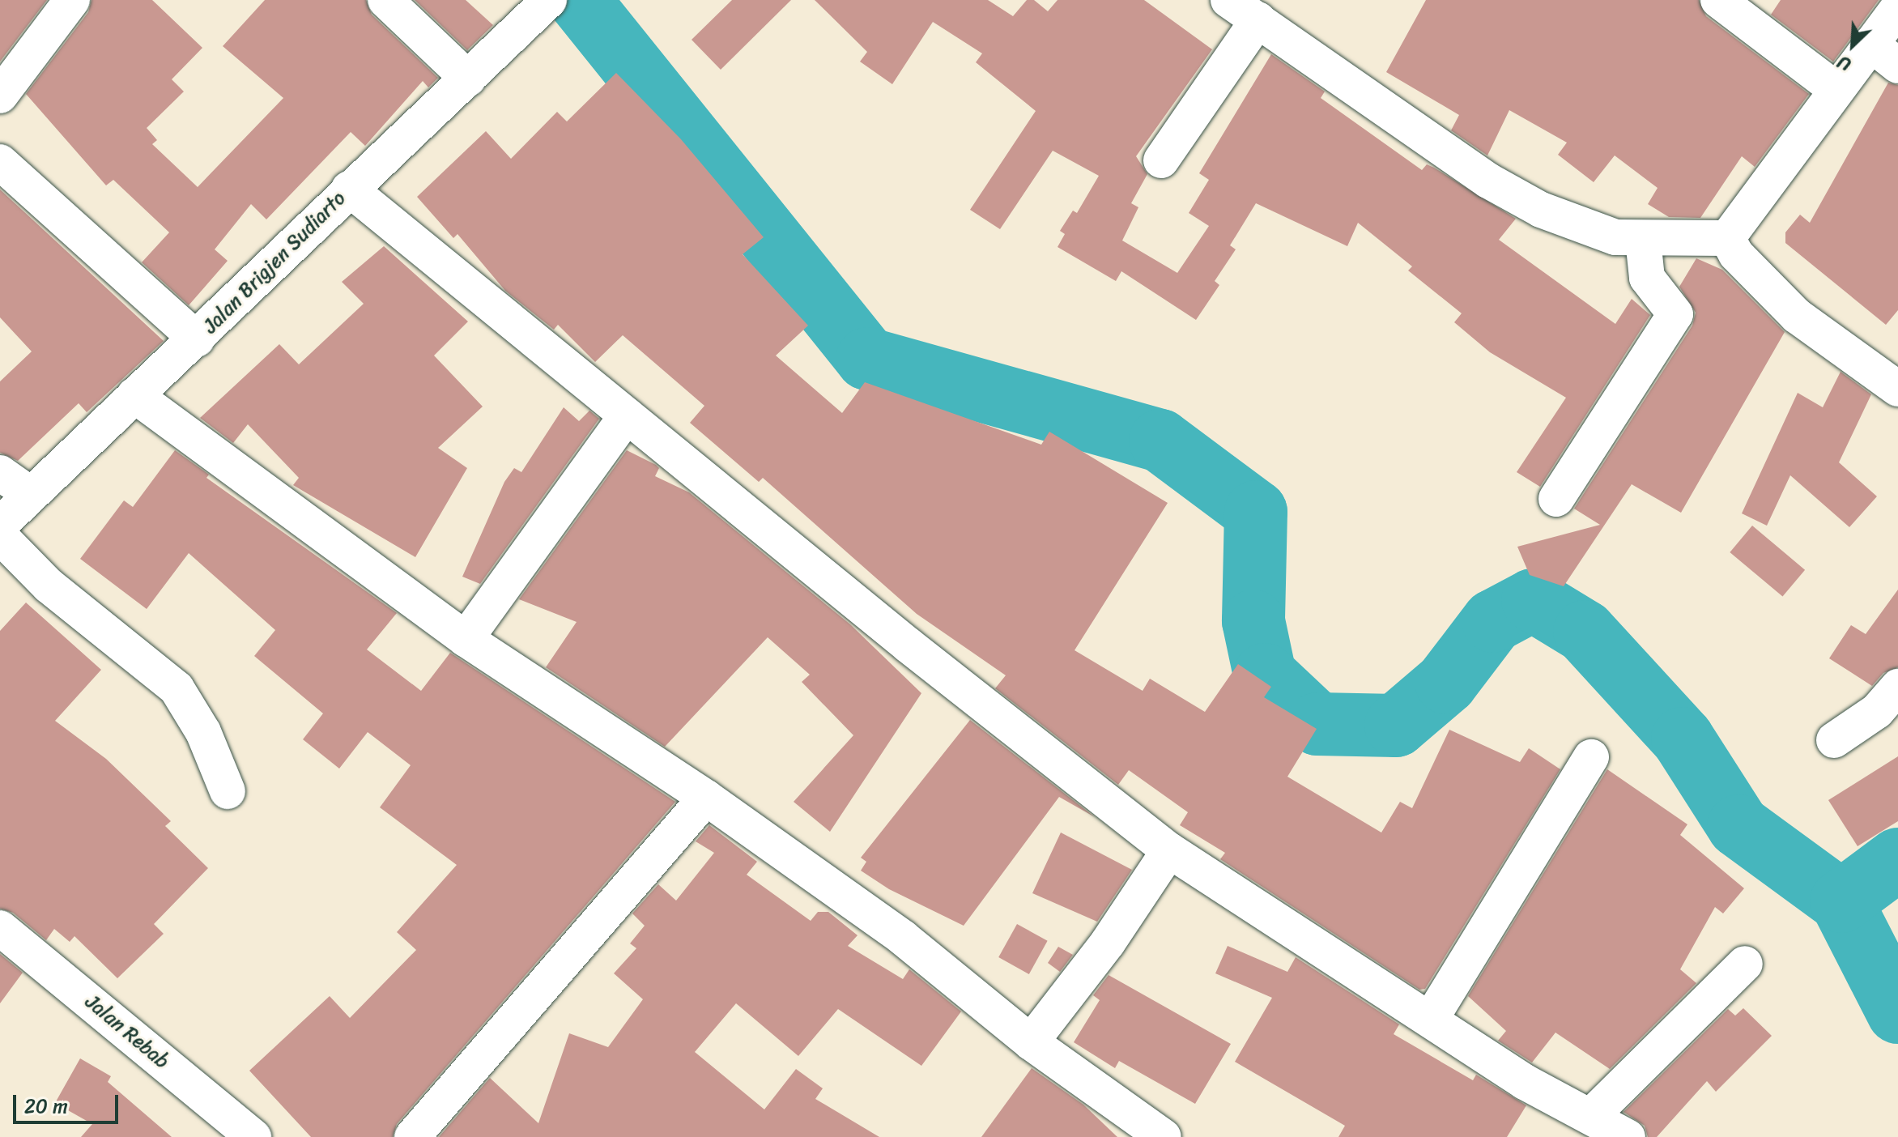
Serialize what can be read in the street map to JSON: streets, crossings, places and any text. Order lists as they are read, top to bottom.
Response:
{
  "streets": {
    "street": ["Jalan Brigjen Sudiarto", "Jalan Rebab"]
  },
  "scale_bar": "20 m",
  "north": "bottom left"
}
